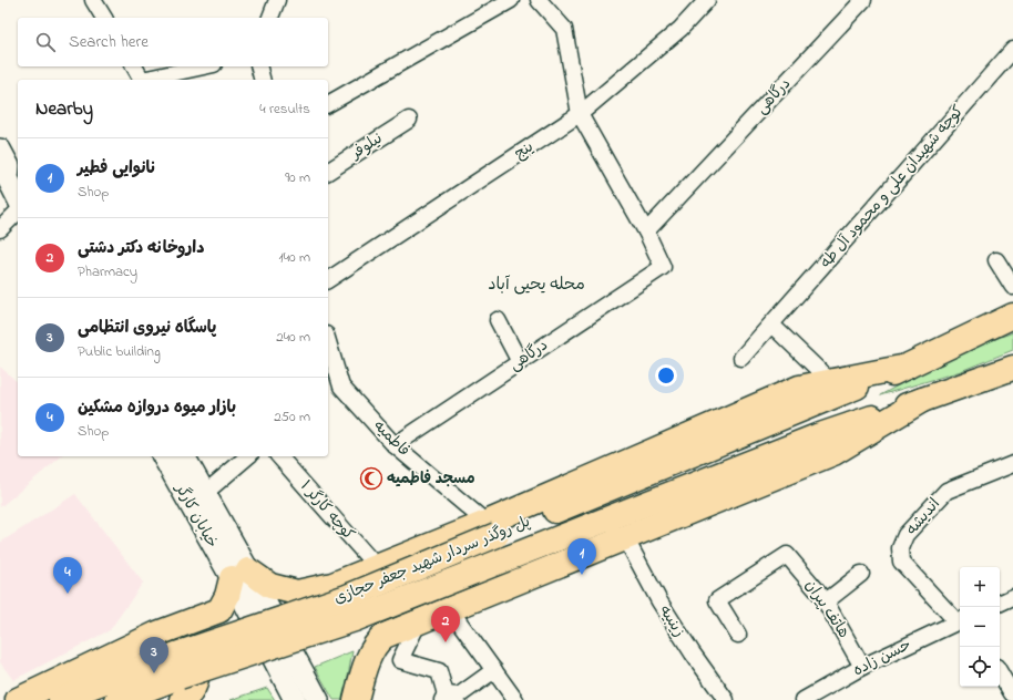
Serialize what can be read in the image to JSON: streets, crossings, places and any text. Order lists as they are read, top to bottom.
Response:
{
  "streets": {
    "main road": ["خیابان کارگر", "پل روگذر سردار شهید جعفر حجازی"],
    "street": [
      "درگاهی",
      "نیلوفر",
      "ینج",
      "کوچه شهیدان علی و محمود آل طه",
      "فاطمیه",
      "کوچه کارگر ۱",
      "اندیشه",
      "هاتف پیران",
      "زینبیه",
      "حسن زاده"
    ]
  },
  "crossings": [
    ["درگاهی", "فاطمیه"],
    ["فاطمیه", "پل روگذر سردار شهید جعفر حجازی"],
    ["اندیشه", "حسن زاده"],
    ["هاتف پیران", "حسن زاده"]
  ],
  "districts": ["محله یحیی آباد"],
  "places": {
    "mosque": ["مسجد فاطمیه"]
  },
  "page": {
    "search": "Search here",
    "heading": ["Nearby", "4 results"],
    "list": [
      {
        "mark": "1",
        "name": "نانوایی فطیر",
        "note": "Shop",
        "value": "90 m"
      },
      {
        "mark": "2",
        "name": "داروخانه دکتر دشتی",
        "note": "Pharmacy",
        "value": "140 m"
      },
      {
        "mark": "3",
        "name": "پاسگاه نیروی انتظامی",
        "note": "Public building",
        "value": "240 m"
      },
      {
        "mark": "4",
        "name": "بازار میوه دروازه مشکین",
        "note": "Shop",
        "value": "250 m"
      }
    ],
    "pins": [
      "1",
      "4",
      "2",
      "3"
    ],
    "map_buttons": ["+", "−"]
  }
}
